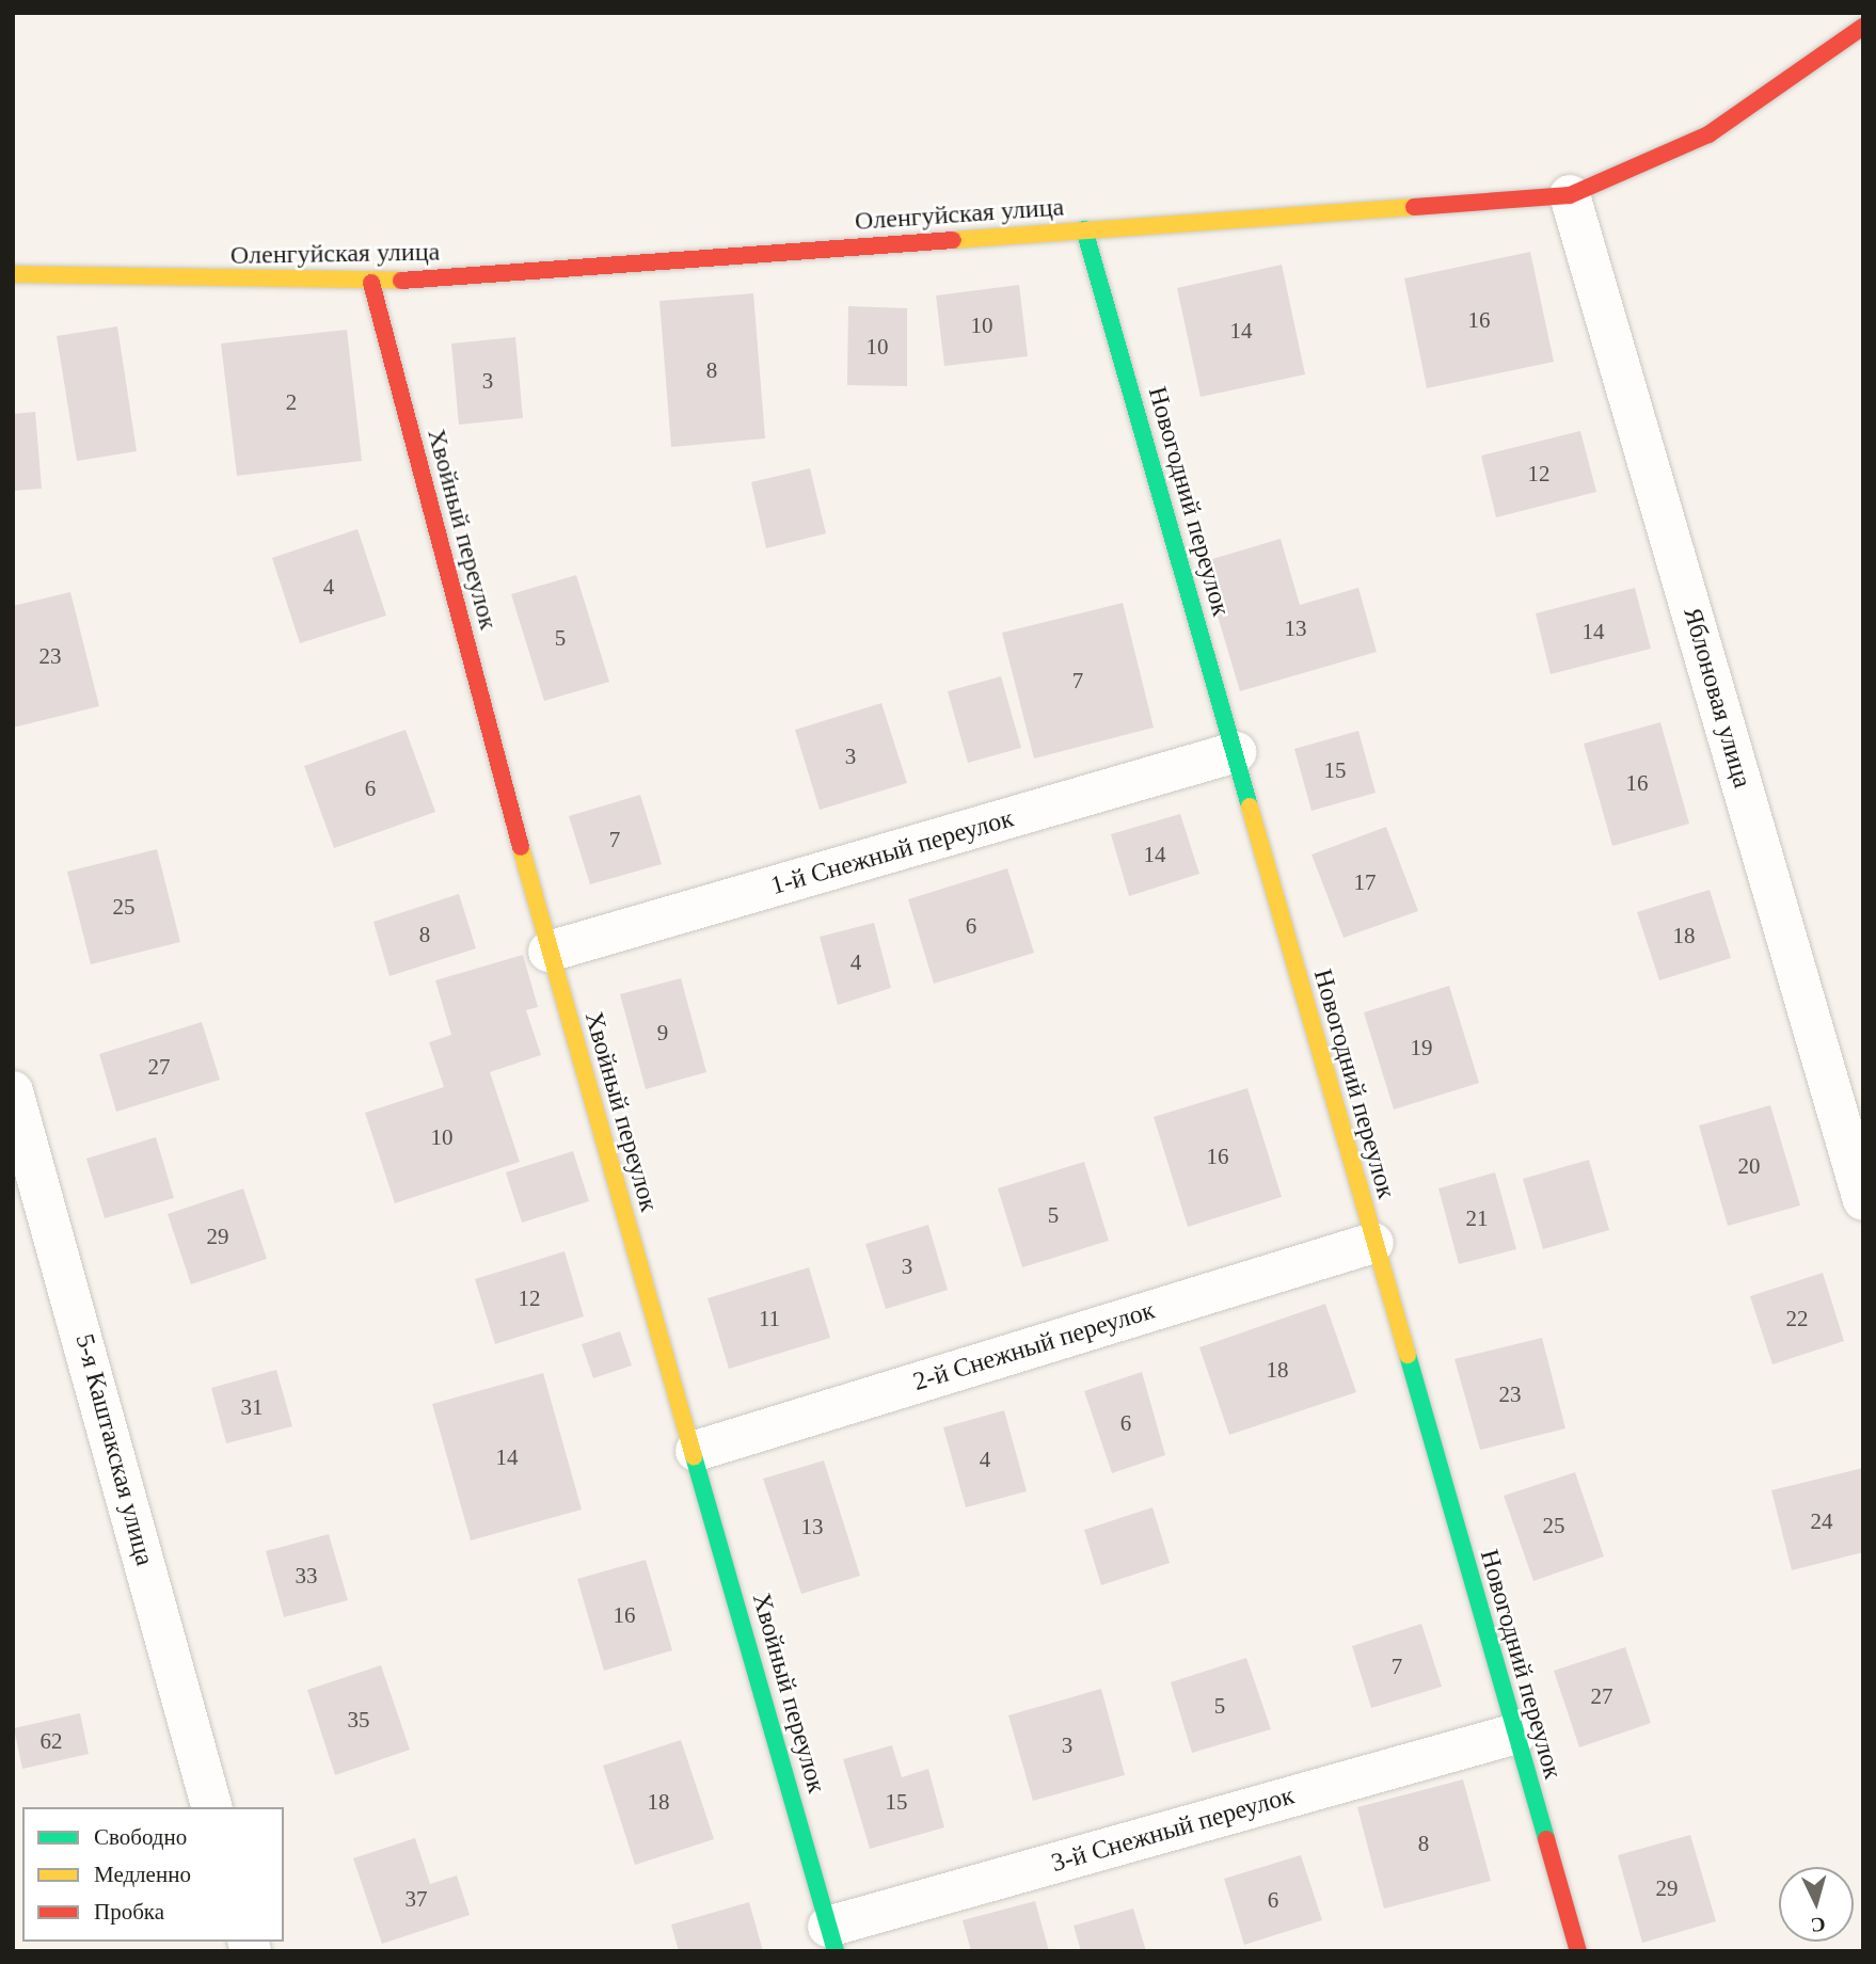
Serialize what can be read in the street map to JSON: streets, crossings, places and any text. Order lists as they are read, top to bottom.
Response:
{
  "streets": {
    "street": [
      "Оленгуйская улица",
      "Новогодний переулок",
      "Хвойный переулок",
      "Яблоновая улица",
      "1-й Снежный переулок",
      "2-й Снежный переулок",
      "5-я Каштакская улица",
      "3-й Снежный переулок"
    ]
  },
  "crossings": [
    ["Оленгуйская улица", "Новогодний переулок"],
    ["Оленгуйская улица", "Хвойный переулок"],
    ["Оленгуйская улица", "Яблоновая улица"],
    ["Новогодний переулок", "1-й Снежный переулок"],
    ["Новогодний переулок", "2-й Снежный переулок"],
    ["Новогодний переулок", "3-й Снежный переулок"],
    ["Хвойный переулок", "1-й Снежный переулок"],
    ["Хвойный переулок", "2-й Снежный переулок"],
    ["Хвойный переулок", "3-й Снежный переулок"]
  ],
  "house_numbers": [
    "16",
    "10",
    "14",
    "10",
    "8",
    "3",
    "2",
    "12",
    "4",
    "13",
    "14",
    "5",
    "23",
    "7",
    "3",
    "15",
    "16",
    "6",
    "7",
    "14",
    "17",
    "25",
    "6",
    "8",
    "18",
    "4",
    "9",
    "19",
    "27",
    "10",
    "16",
    "20",
    "5",
    "21",
    "29",
    "3",
    "12",
    "11",
    "22",
    "18",
    "23",
    "31",
    "6",
    "14",
    "4",
    "24",
    "25",
    "13",
    "33",
    "16",
    "7",
    "27",
    "5",
    "35",
    "62",
    "3",
    "18",
    "15",
    "8",
    "29",
    "37",
    "6"
  ],
  "legend": ["Свободно", "Медленно", "Пробка"],
  "north": "bottom"
}
